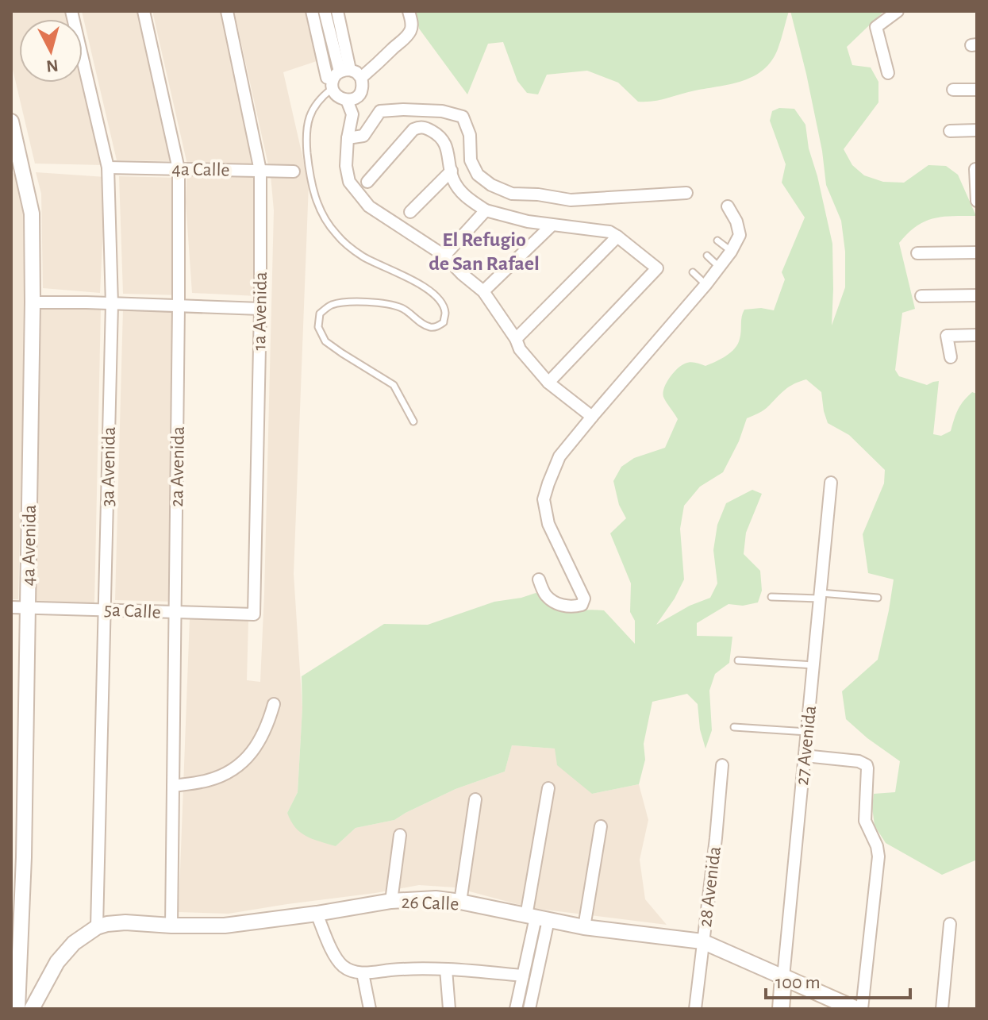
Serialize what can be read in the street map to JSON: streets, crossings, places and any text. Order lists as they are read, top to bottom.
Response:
{
  "streets": {
    "main road": ["27 Avenida", "26 Calle"],
    "street": [
      "4a Calle",
      "1a Avenida",
      "3a Avenida",
      "2a Avenida",
      "4a Avenida",
      "5a Calle",
      "28 Avenida"
    ]
  },
  "crossings": [
    ["4a Calle", "1a Avenida"],
    ["4a Calle", "3a Avenida"],
    ["4a Calle", "2a Avenida"],
    ["1a Avenida", "5a Calle"],
    ["3a Avenida", "5a Calle"],
    ["3a Avenida", "26 Calle"],
    ["2a Avenida", "5a Calle"],
    ["2a Avenida", "26 Calle"],
    ["4a Avenida", "5a Calle"],
    ["27 Avenida", "26 Calle"],
    ["28 Avenida", "26 Calle"]
  ],
  "districts": ["El Refugio de San Rafael"],
  "scale_bar": "100 m",
  "north": "bottom"
}
